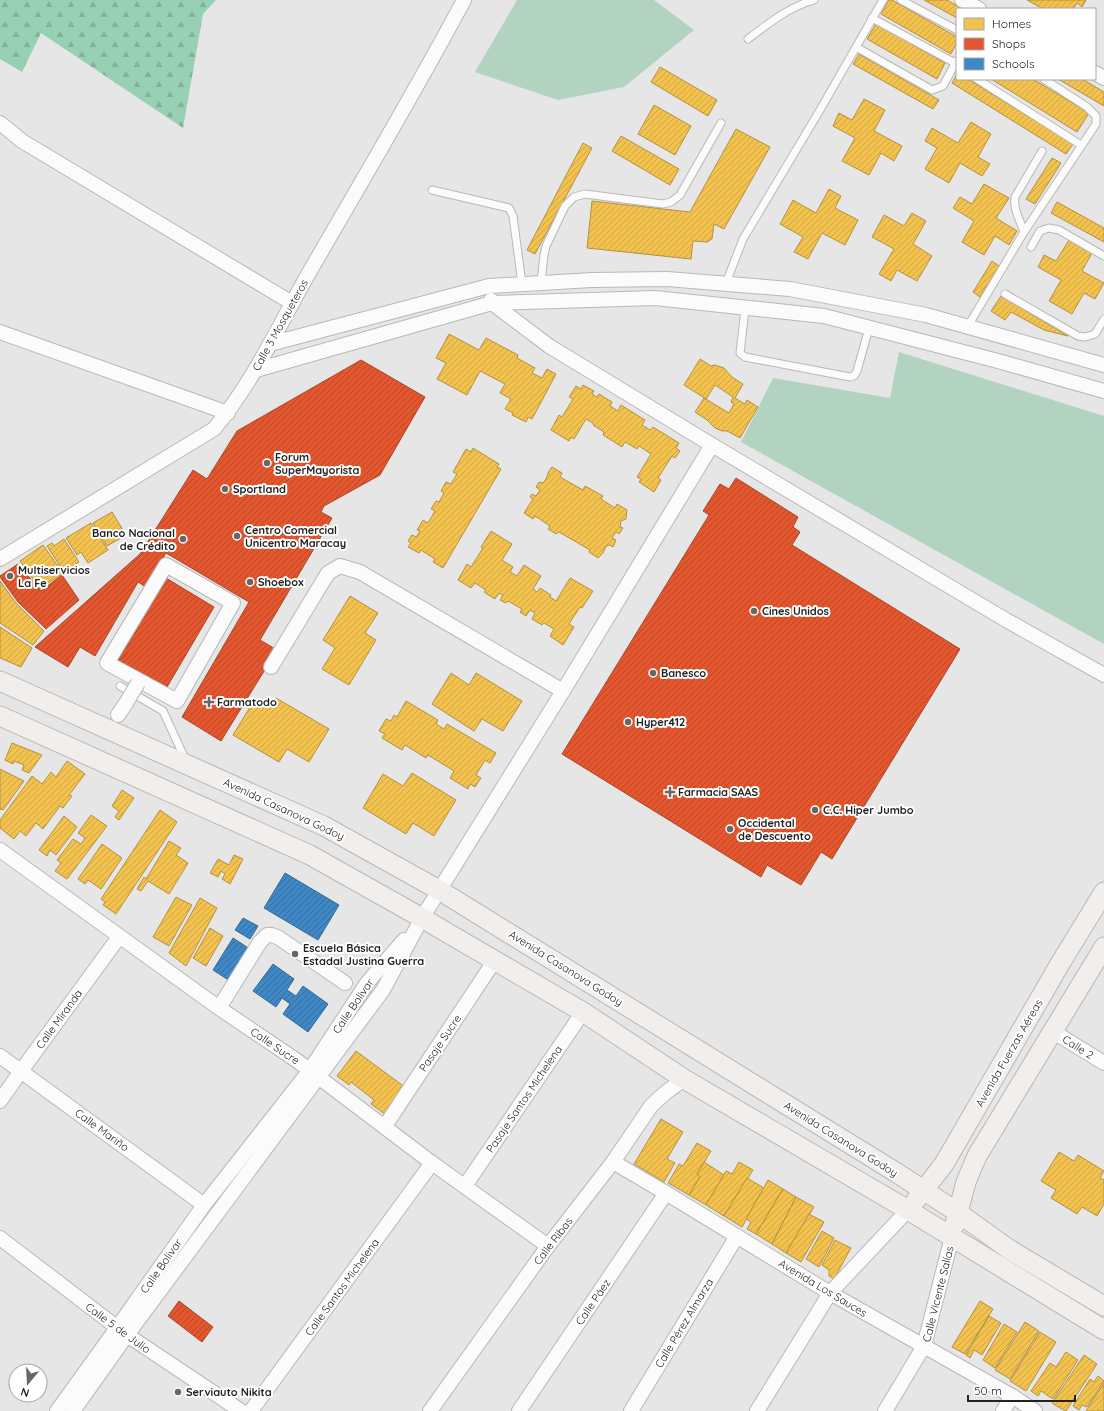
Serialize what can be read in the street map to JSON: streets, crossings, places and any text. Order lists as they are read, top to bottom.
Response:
{
  "streets": {
    "street": [
      "Calle 3 Mosqueteros",
      "Avenida Casanova Godoy",
      "Calle Bolivar",
      "Calle Miranda",
      "Pasaje Sucre",
      "Calle Sucre",
      "Calle 2",
      "Avenida Fuerzas Aéreas",
      "Pasaje Santos Michelena",
      "Calle Mariño",
      "Calle Ribas",
      "Calle Santos Michelena",
      "Avenida Los Sauces",
      "Calle Vicente Salías",
      "Calle Páez",
      "Calle Pérez Almarza",
      "Calle 5 de Julio"
    ]
  },
  "crossings": [
    ["Avenida Casanova Godoy", "Calle Bolivar"],
    ["Avenida Casanova Godoy", "Avenida Fuerzas Aéreas"],
    ["Calle Bolivar", "Calle Sucre"],
    ["Calle Bolivar", "Calle Mariño"],
    ["Calle Bolivar", "Calle 5 de Julio"],
    ["Calle Miranda", "Calle Sucre"],
    ["Calle Miranda", "Calle Mariño"],
    ["Pasaje Sucre", "Calle Sucre"],
    ["Calle Sucre", "Pasaje Santos Michelena"],
    ["Calle Sucre", "Calle Ribas"],
    ["Calle Sucre", "Calle Santos Michelena"],
    ["Calle Ribas", "Avenida Los Sauces"],
    ["Avenida Los Sauces", "Calle Vicente Salías"],
    ["Avenida Los Sauces", "Calle Páez"],
    ["Avenida Los Sauces", "Calle Pérez Almarza"]
  ],
  "places": {
    "other": [
      "Forum SuperMayorista",
      "Sportland",
      "Centro Comercial Unicentro Maracay",
      "Banco Nacional de Crédito",
      "Multiservicios La Fe",
      "Shoebox",
      "Cines Unidos",
      "Banesco",
      "Hyper412",
      "C.C. Hiper Jumbo",
      "Occidental de Descuento",
      "Escuela Básica Estadal Justina Guerra",
      "Serviauto Nikita"
    ],
    "health": ["Farmatodo", "Farmacia SAAS"]
  },
  "legend": ["Homes", "Shops", "Schools"],
  "scale_bar": "50 m",
  "north": "bottom"
}
